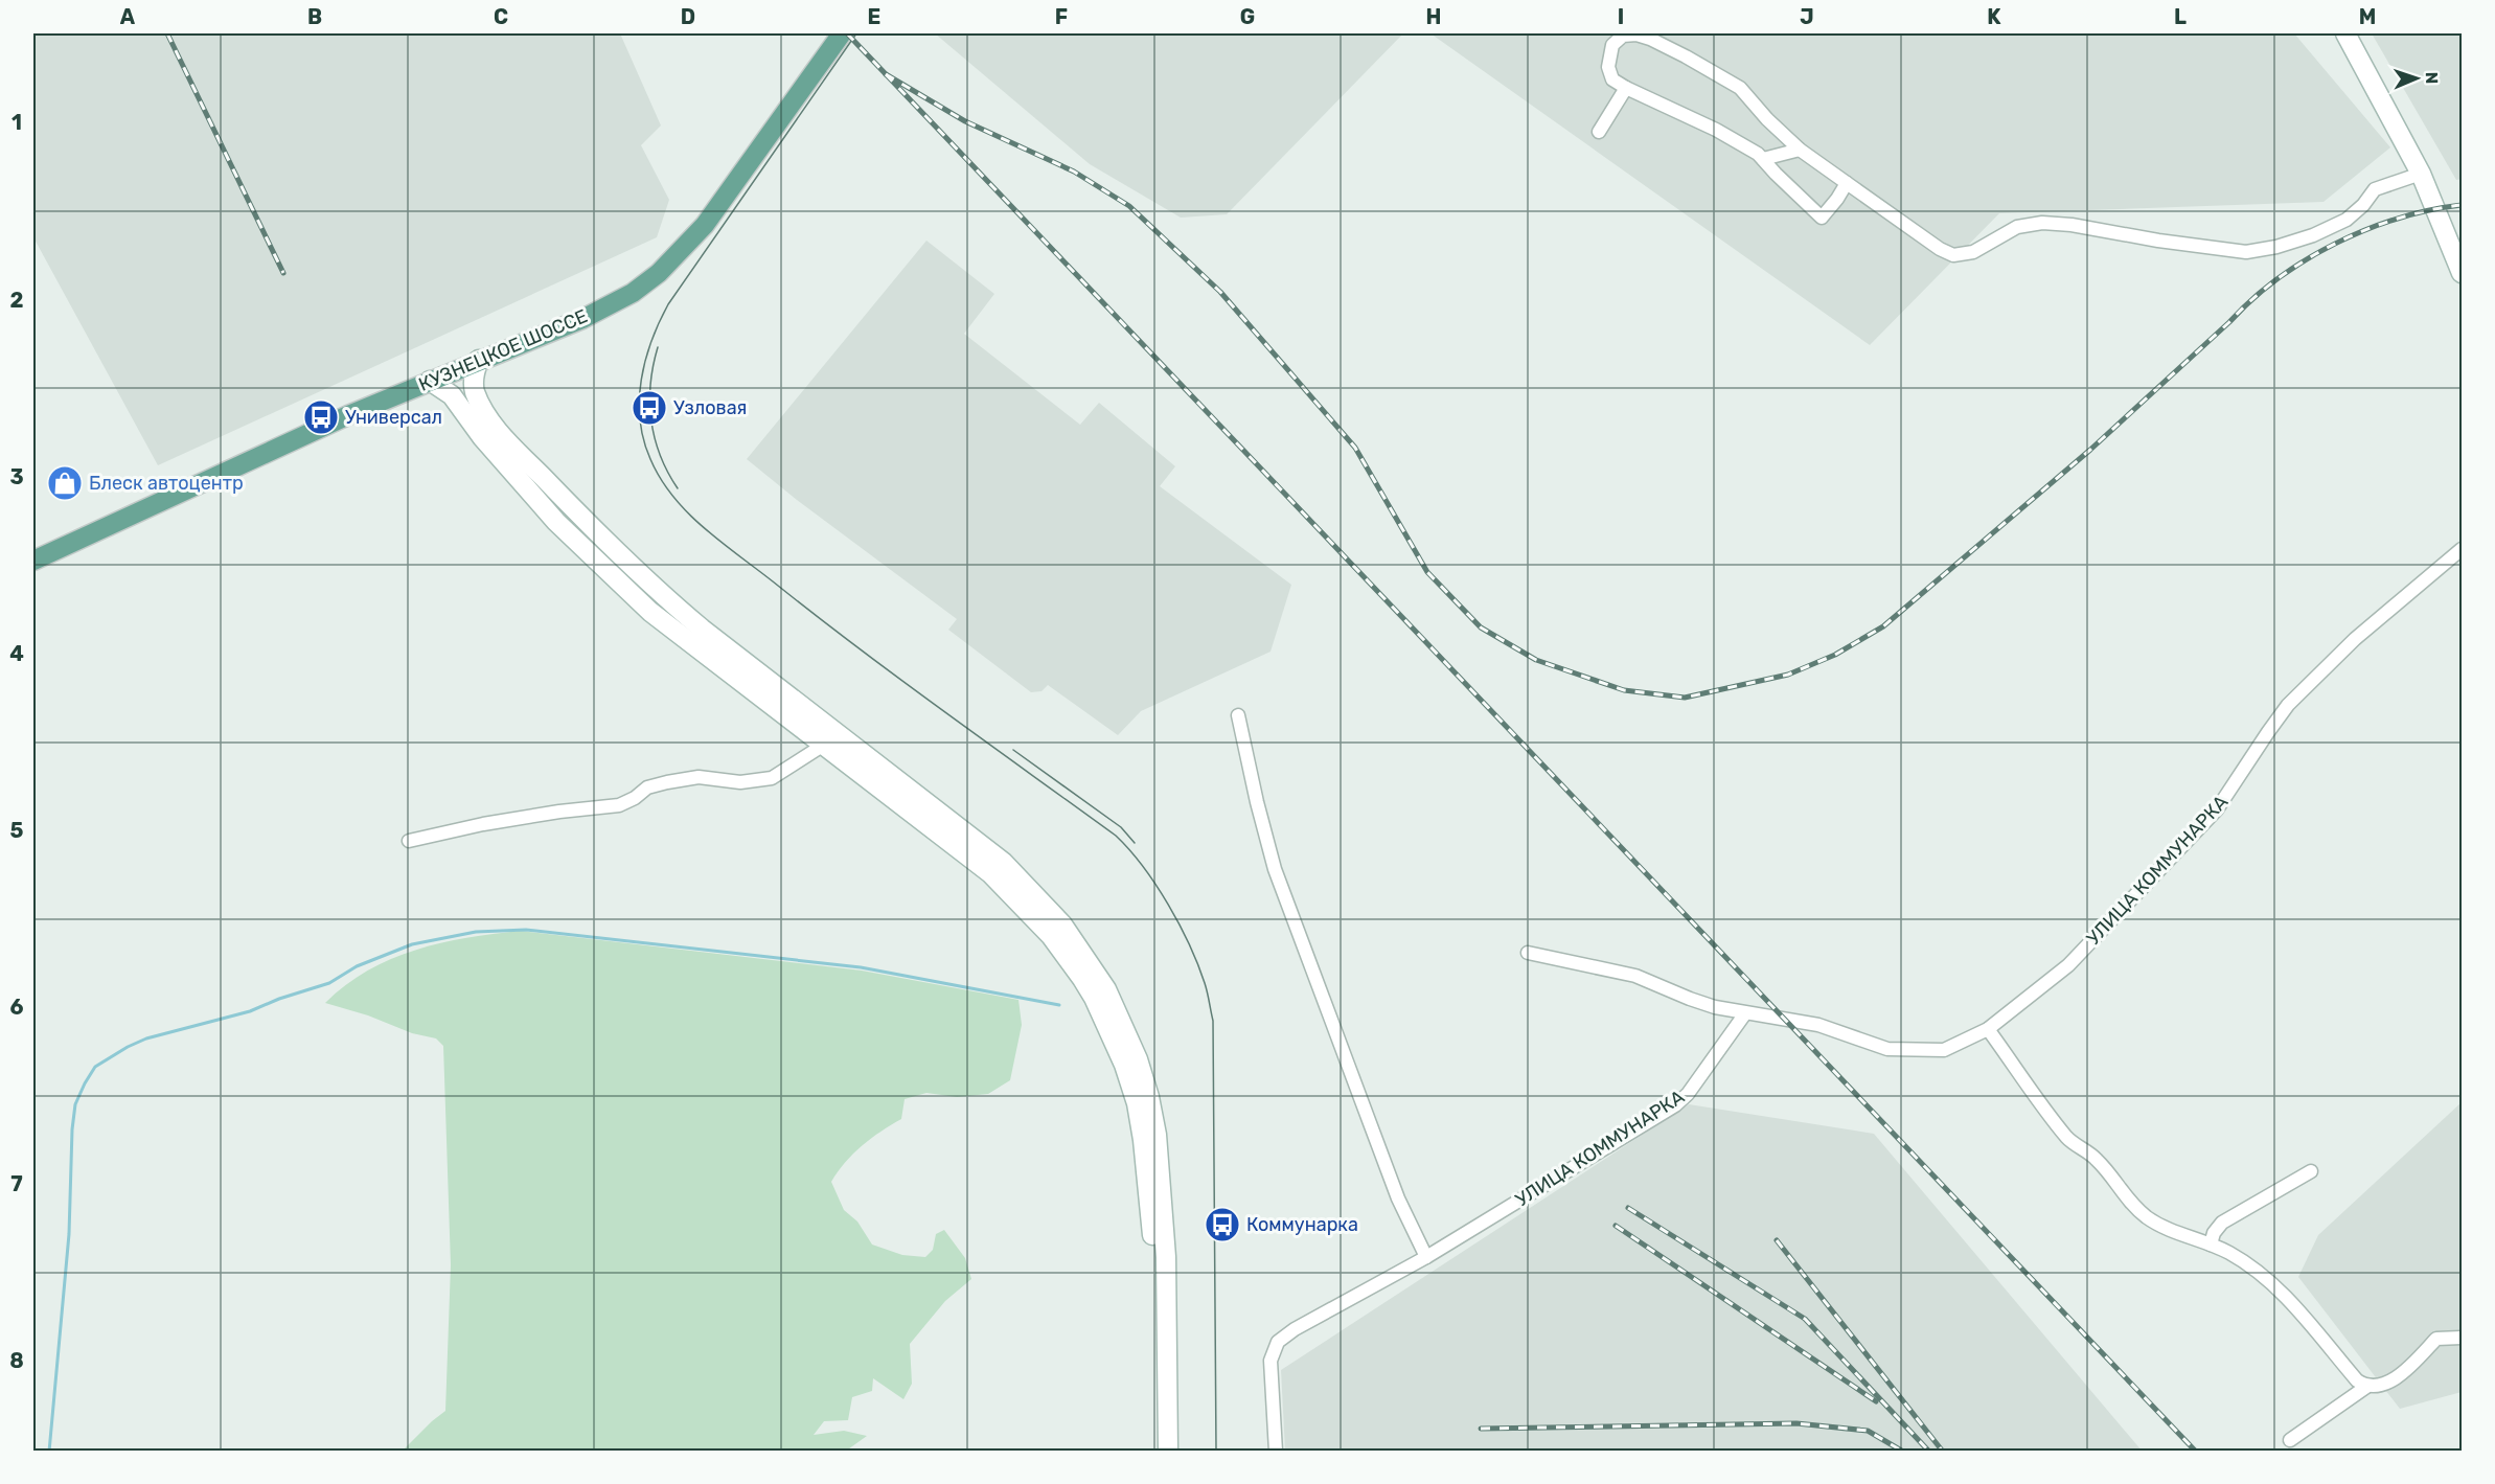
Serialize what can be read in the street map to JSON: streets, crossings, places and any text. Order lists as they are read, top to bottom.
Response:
{
  "streets": {
    "main road": ["КУЗНЕЦКОЕ ШОССЕ"],
    "street": ["УЛИЦА КОММУНАРКА"]
  },
  "places": {
    "bus stop": ["Узловая", "Универсал", "Коммунарка"],
    "shop": ["Блеск автоцентр"]
  },
  "north": "right",
  "grid": {
    "columns": [
      "A",
      "B",
      "C",
      "D",
      "E",
      "F",
      "G",
      "H",
      "I",
      "J",
      "K",
      "L",
      "M"
    ],
    "rows": [
      "1",
      "2",
      "3",
      "4",
      "5",
      "6",
      "7",
      "8"
    ]
  }
}
